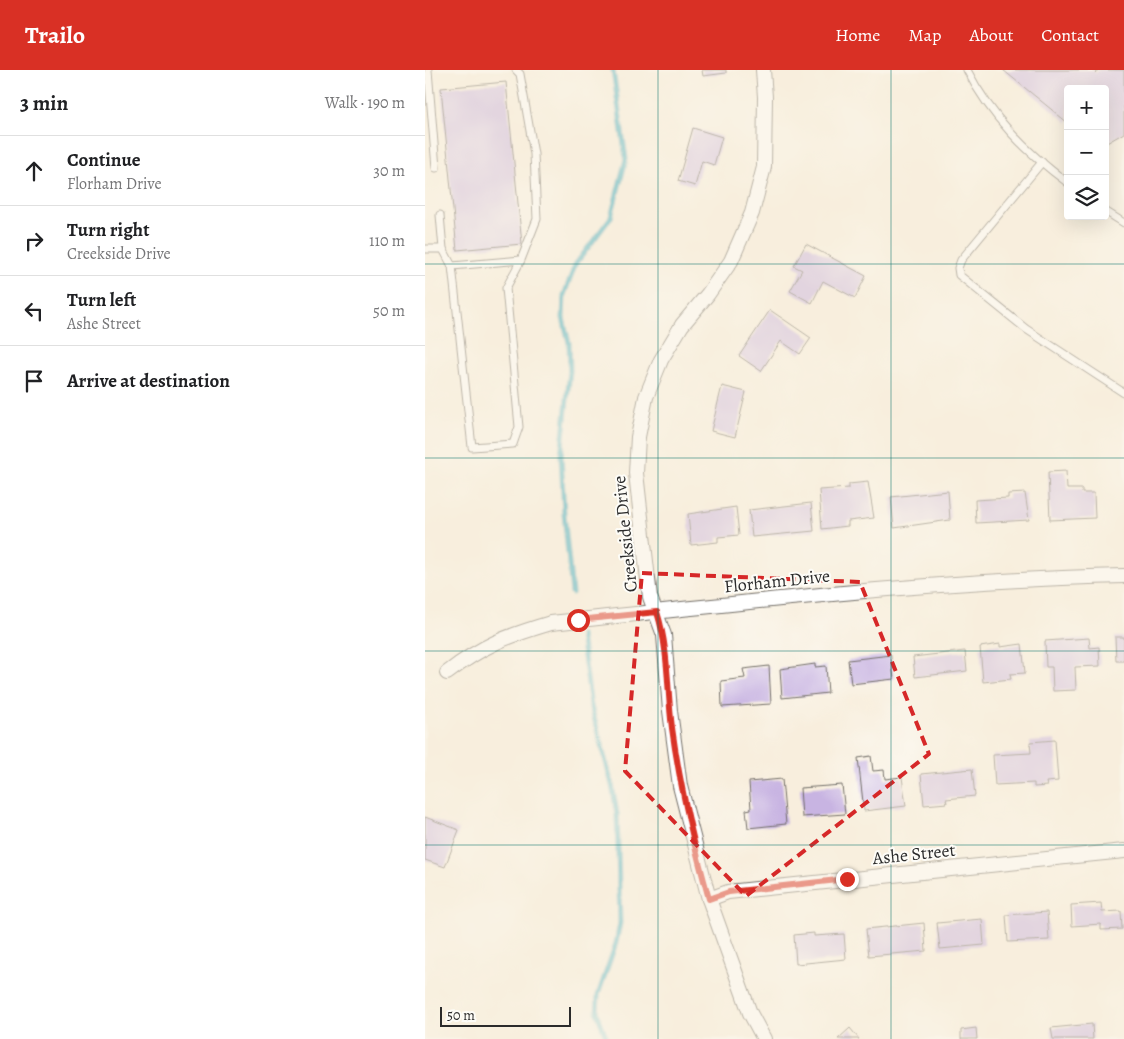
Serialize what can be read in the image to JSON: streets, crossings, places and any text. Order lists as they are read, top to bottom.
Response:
{
  "streets": {
    "street": ["Creekside Drive", "Florham Drive", "Ashe Street"]
  },
  "crossings": [
    ["Creekside Drive", "Florham Drive"],
    ["Creekside Drive", "Ashe Street"]
  ],
  "scale_bar": "50 m",
  "page": {
    "header": "Trailo",
    "nav": [
      "Home",
      "Map",
      "About",
      "Contact"
    ],
    "heading": ["3 min", "Walk · 190 m"],
    "map_buttons": ["+", "−"],
    "list": [
      ["Continue", "Florham Drive", "30 m"],
      ["Turn right", "Creekside Drive", "110 m"],
      ["Turn left", "Ashe Street", "50 m"],
      "Arrive at destination"
    ],
    "scale": "50 m"
  }
}
